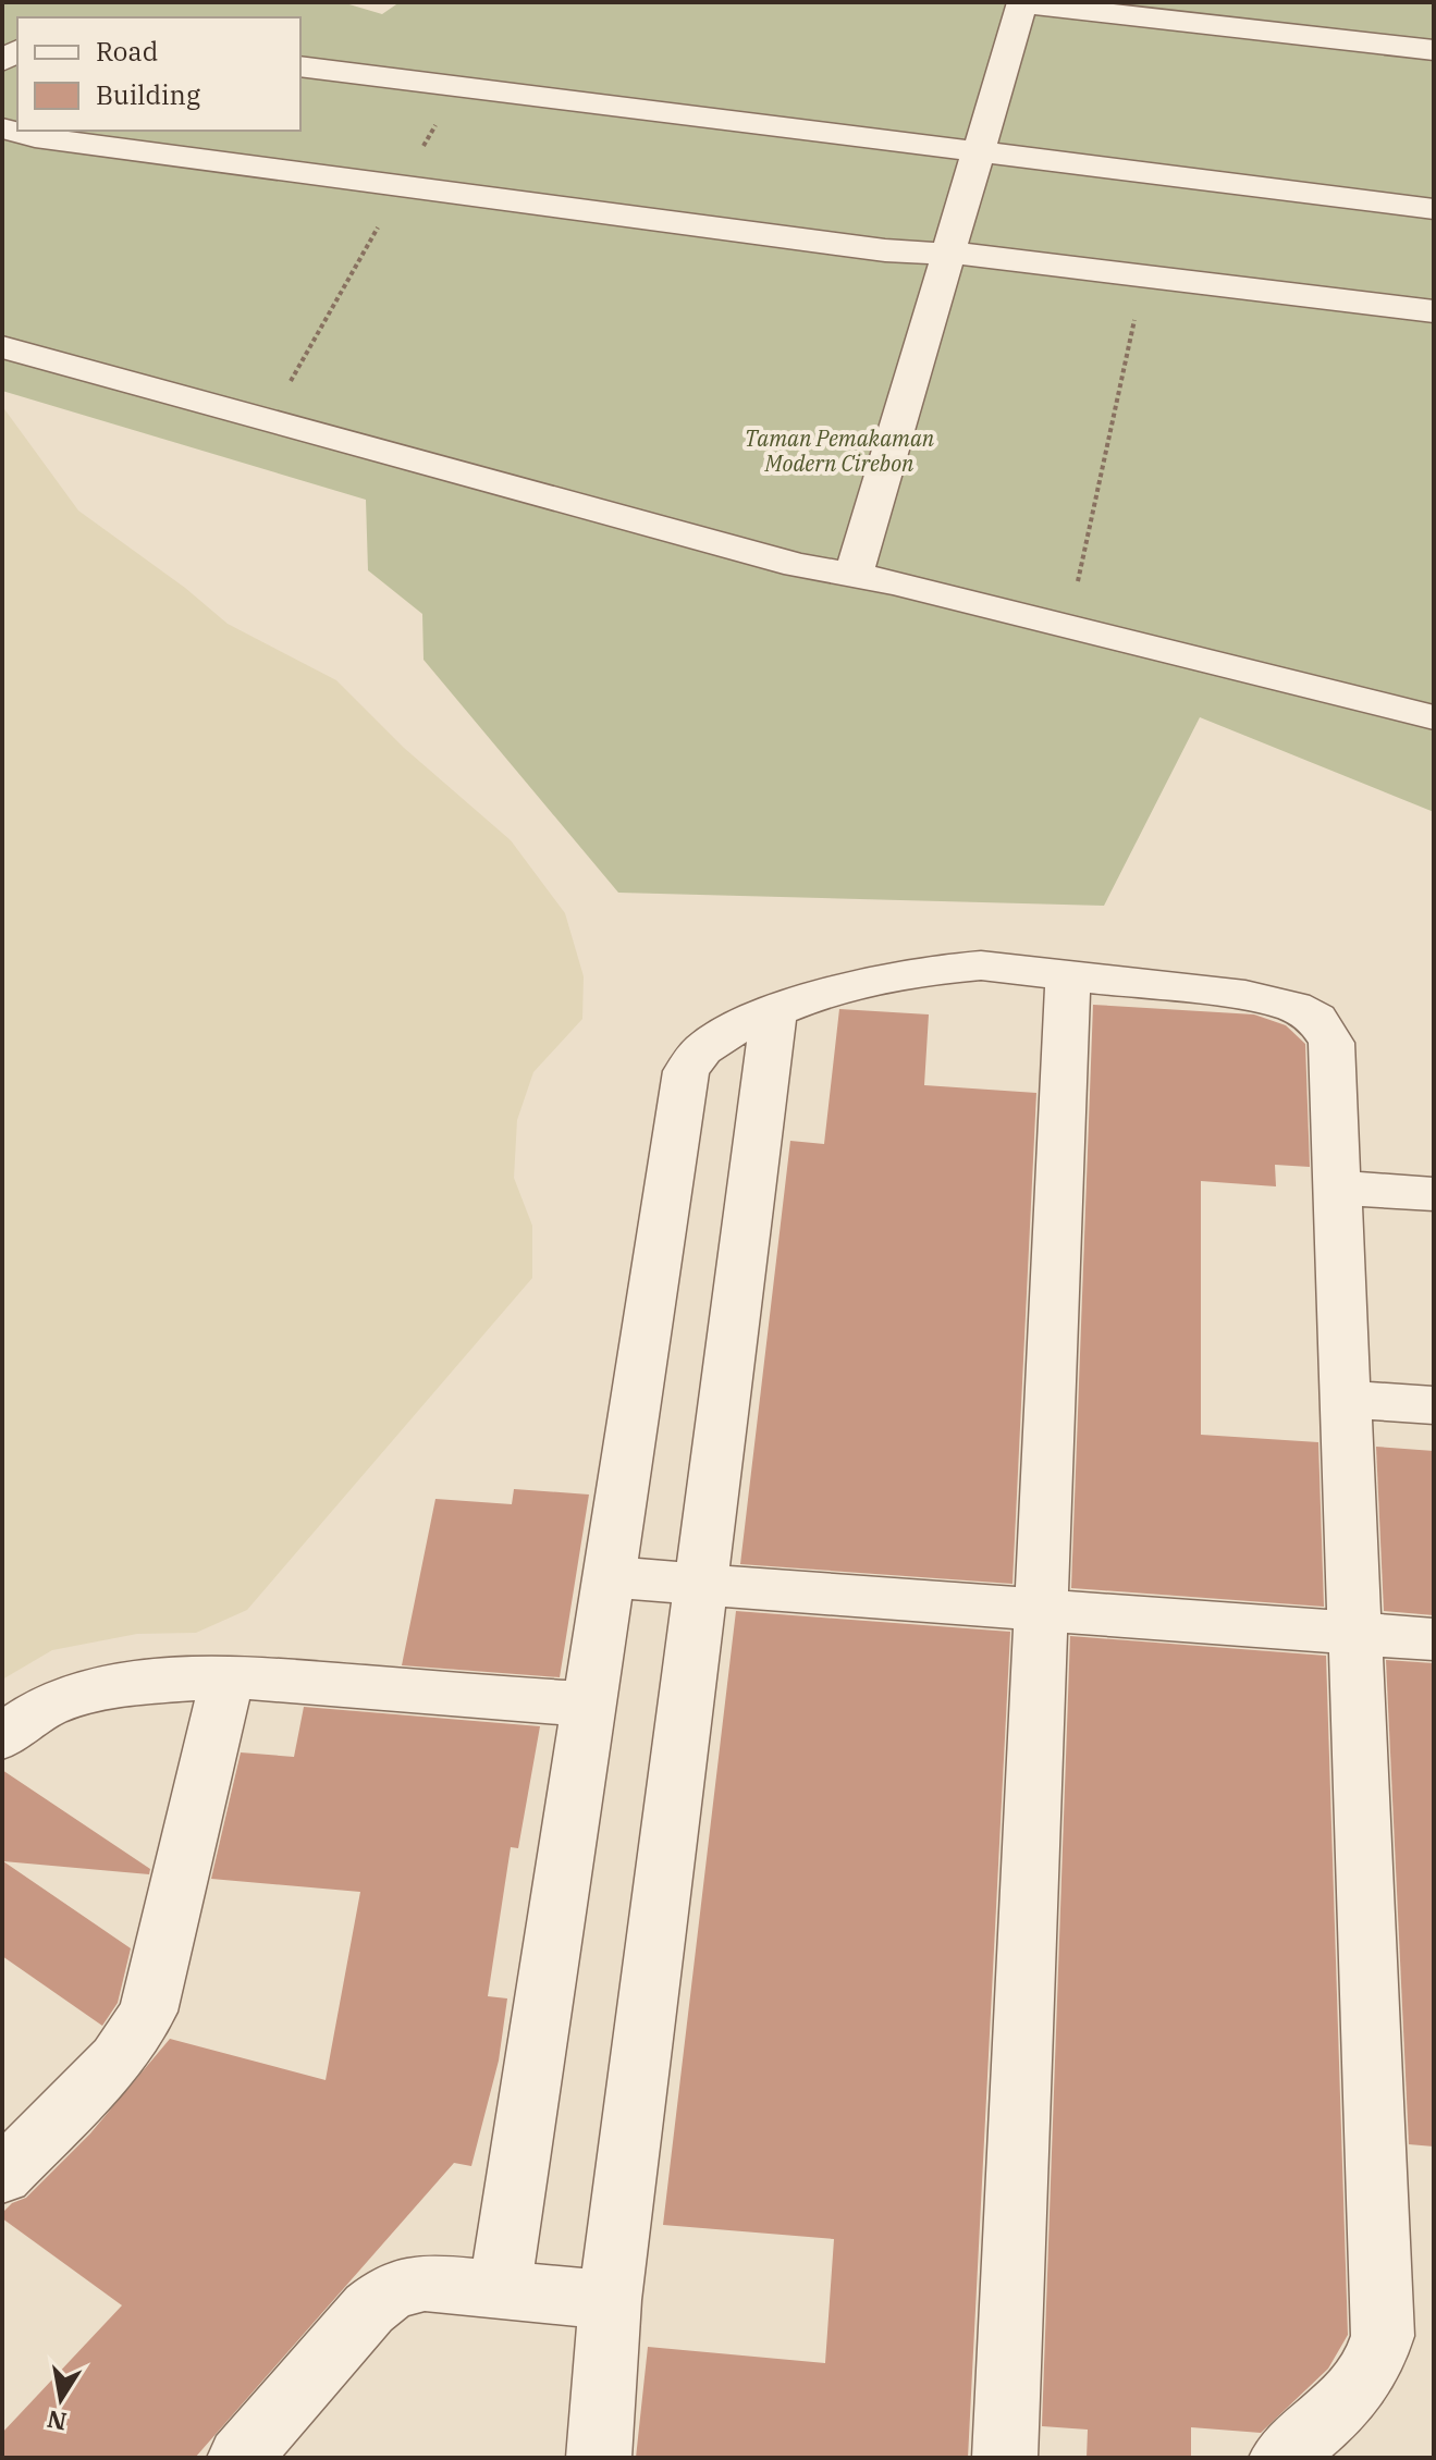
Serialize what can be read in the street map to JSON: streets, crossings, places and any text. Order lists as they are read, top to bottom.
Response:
{
  "parks": ["Taman Pemakaman Modern Cirebon"],
  "legend": ["Road", "Building"],
  "north": "bottom"
}
